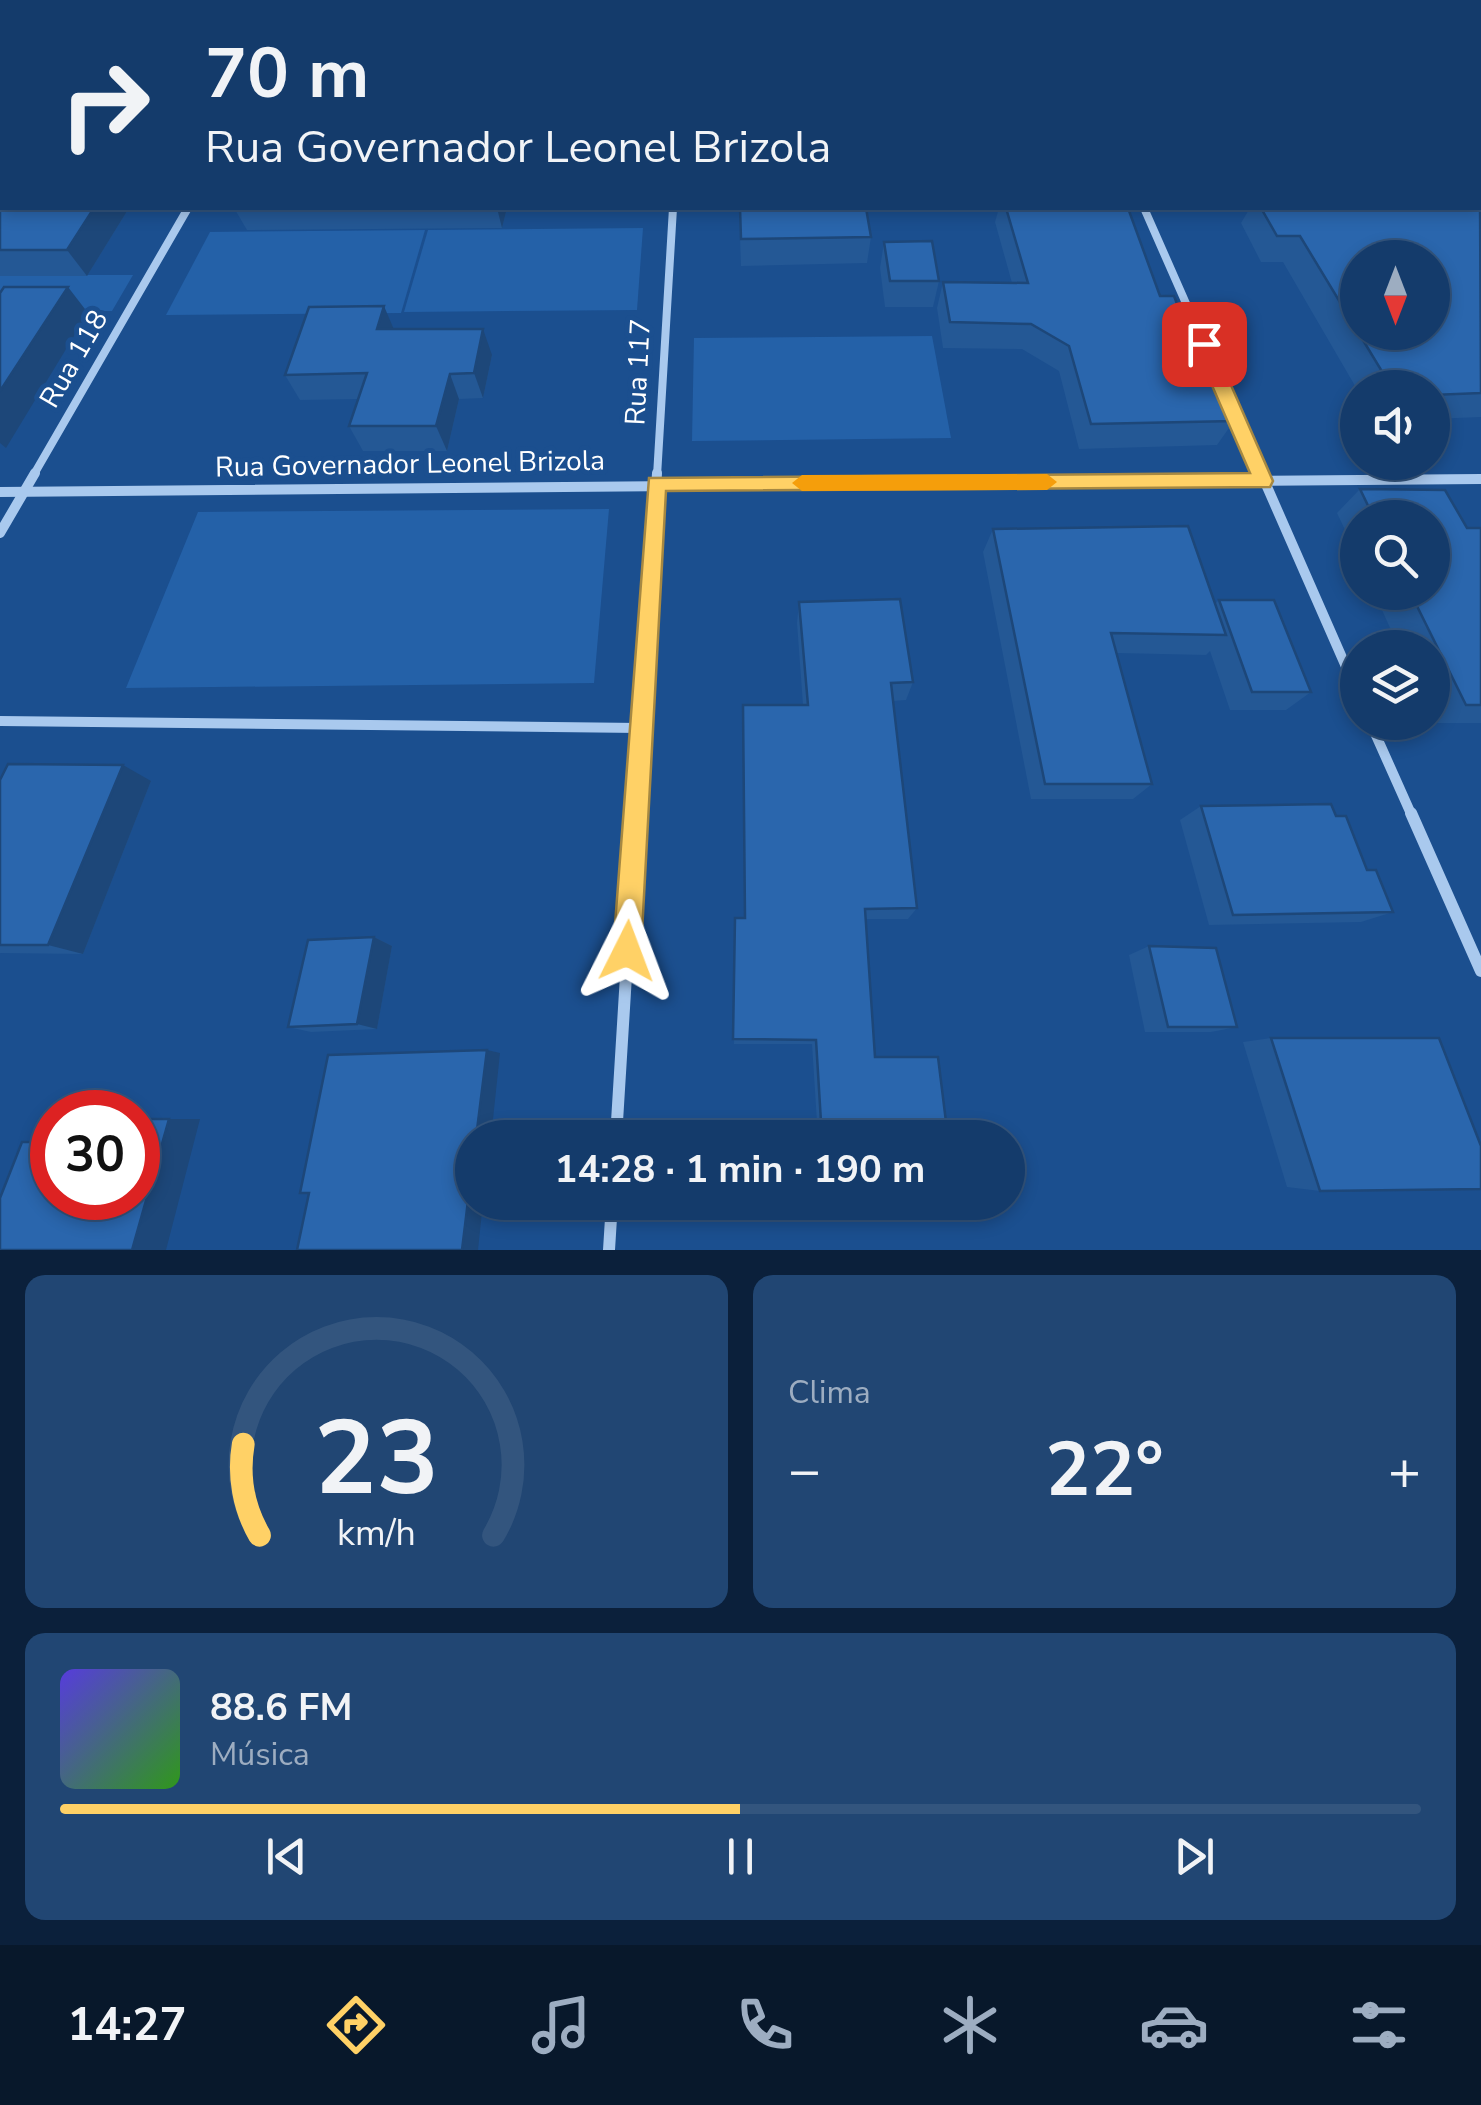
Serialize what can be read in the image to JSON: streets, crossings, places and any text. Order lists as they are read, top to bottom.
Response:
{
  "streets": {
    "street": ["Rua 118", "Rua 117", "Rua Governador Leonel Brizola"]
  },
  "crossings": [
    ["Rua 118", "Rua Governador Leonel Brizola"],
    ["Rua 117", "Rua Governador Leonel Brizola"]
  ],
  "north": "bottom",
  "page": {
    "turn": ["70 m", "Rua Governador Leonel Brizola"],
    "limit": "30",
    "trip": "14:28 · 1 min · 190 m",
    "tile": "Clima",
    "heat": ["−", "22°", "+"],
    "song": ["88.6 FM", "Música"],
    "tabs": "14:27",
    "gauge": ["23", "km/h"]
  }
}
